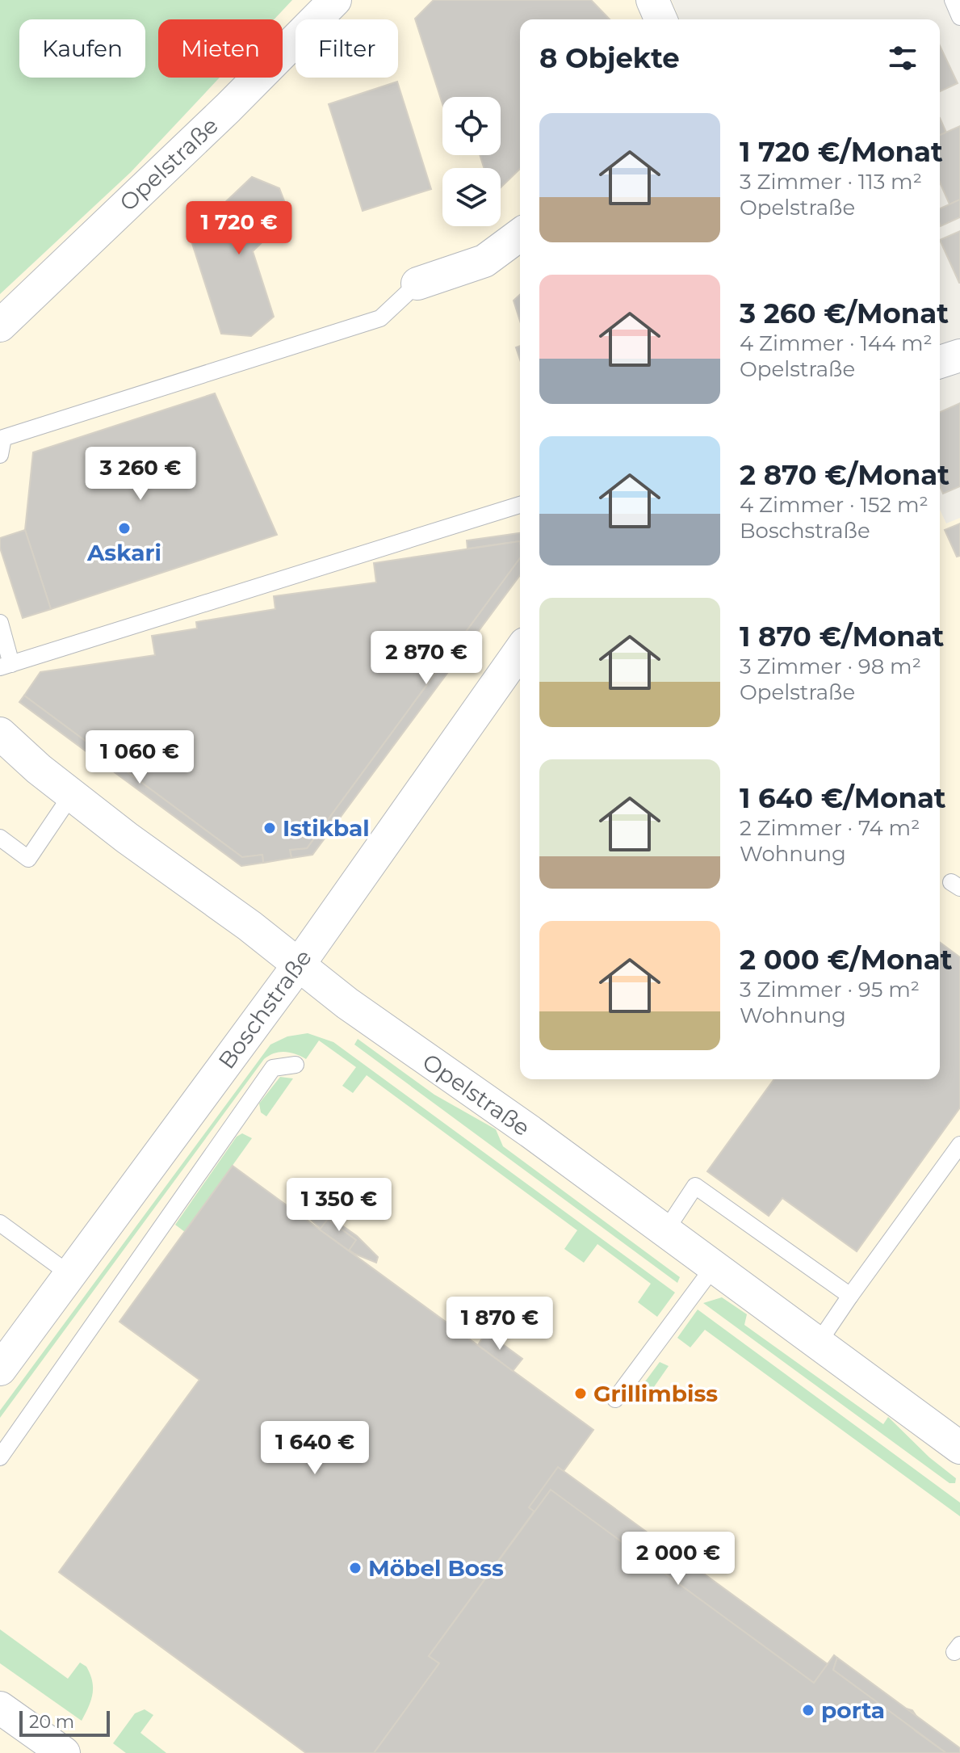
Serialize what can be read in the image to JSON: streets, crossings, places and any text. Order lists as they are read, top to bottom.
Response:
{
  "streets": {
    "street": ["Opelstraße", "Boschstraße"]
  },
  "crossings": [
    ["Opelstraße", "Boschstraße"]
  ],
  "places": [
    "Askari",
    "Istikbal",
    "Grillimbiss",
    "Möbel Boss",
    "porta"
  ],
  "scale_bar": "20 m",
  "page": {
    "chip": ["Kaufen", "Mieten", "Filter"],
    "heading": "8 Objekte",
    "list": [
      {
        "name": "1 720 €/Monat",
        "note": "3 Zimmer · 113 m² · Opelstraße"
      },
      {
        "name": "3 260 €/Monat",
        "note": "4 Zimmer · 144 m² · Opelstraße"
      },
      {
        "name": "2 870 €/Monat",
        "note": "4 Zimmer · 152 m² · Boschstraße"
      },
      {
        "name": "1 870 €/Monat",
        "note": "3 Zimmer · 98 m² · Opelstraße"
      },
      {
        "name": "1 640 €/Monat",
        "note": "2 Zimmer · 74 m² · Wohnung"
      },
      {
        "name": "2 000 €/Monat",
        "note": "3 Zimmer · 95 m² · Wohnung"
      }
    ],
    "price": [
      "1 720 €",
      "3 260 €",
      "2 870 €",
      "1 060 €",
      "1 350 €",
      "1 870 €",
      "1 640 €",
      "2 000 €"
    ],
    "scale": "20 m"
  }
}
